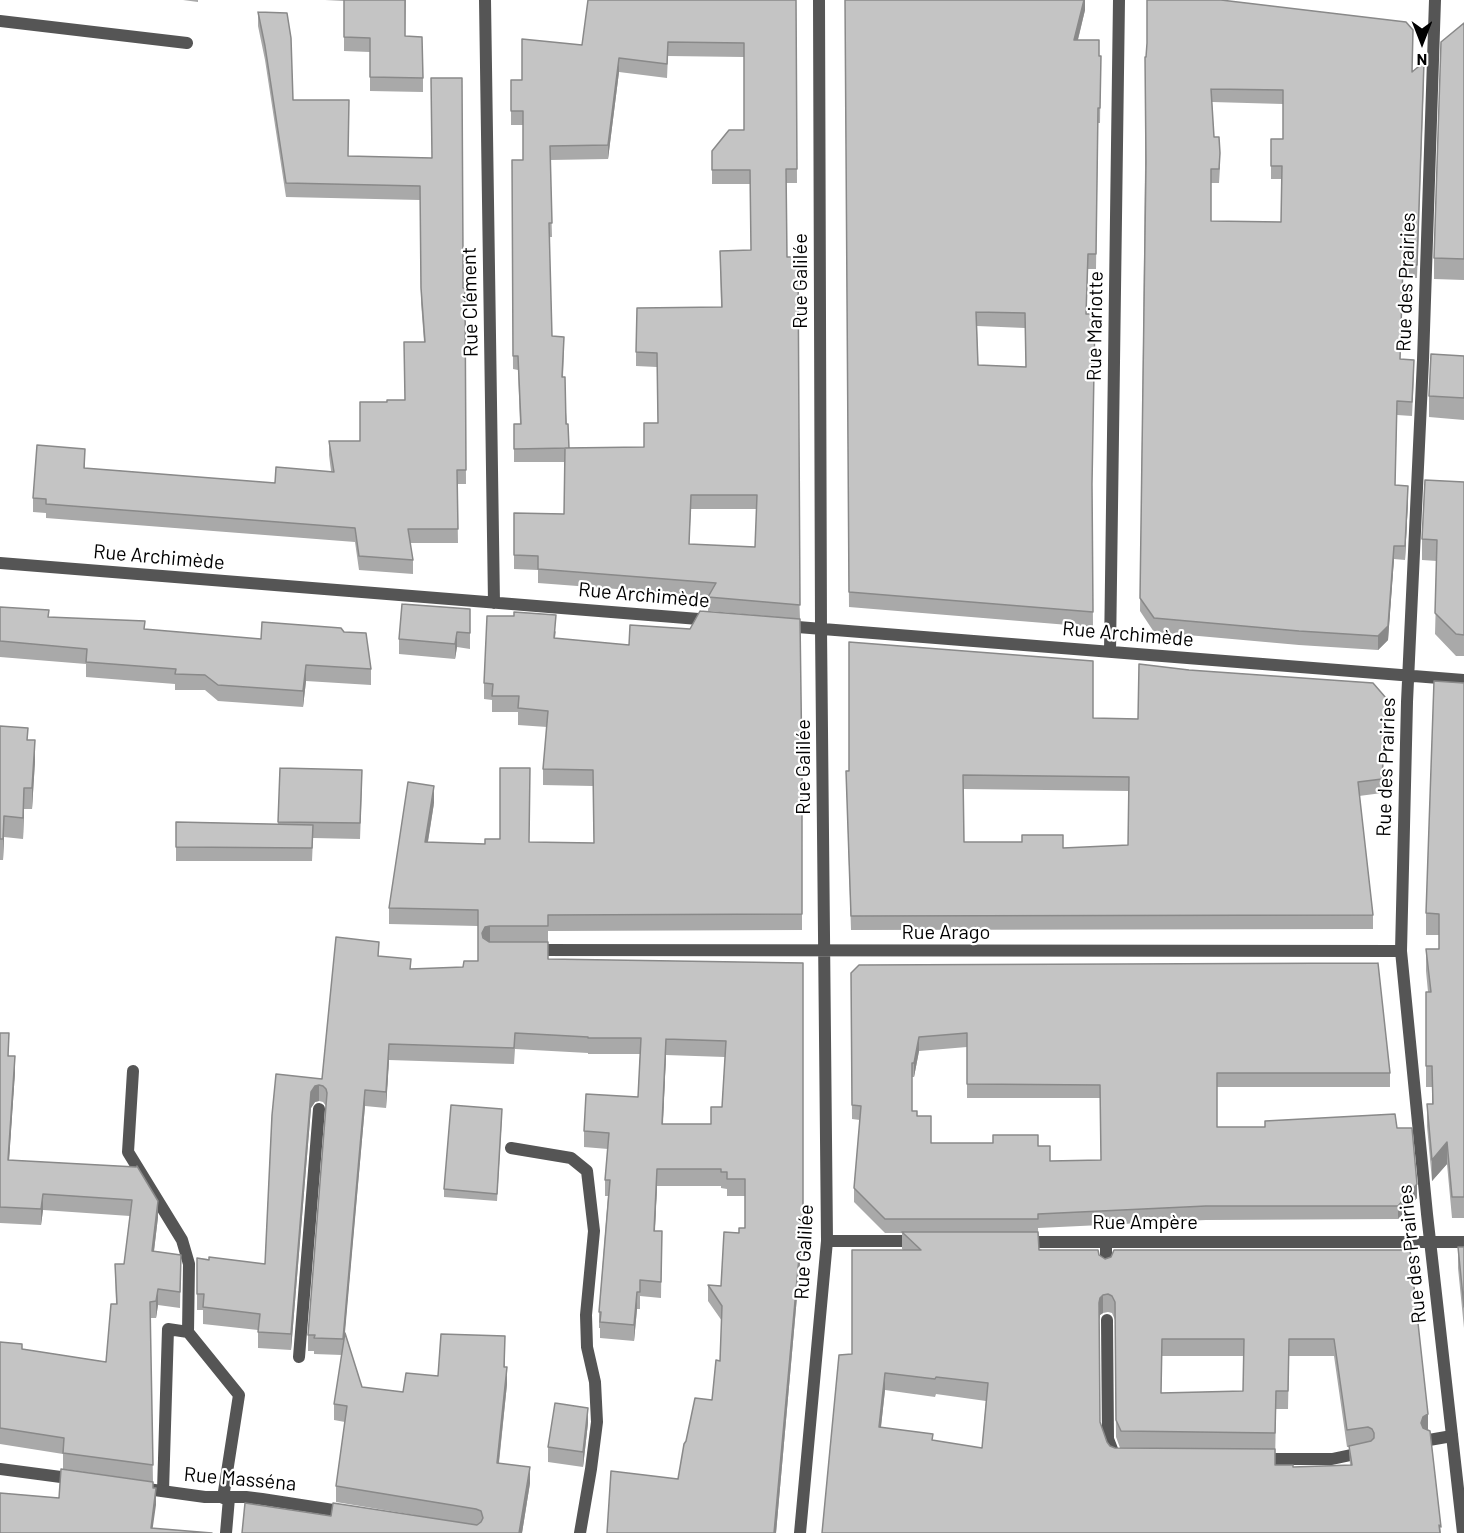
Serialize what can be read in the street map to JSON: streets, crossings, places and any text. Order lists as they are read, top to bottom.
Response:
{
  "streets": {
    "street": [
      "Rue Galilée",
      "Rue des Prairies",
      "Rue Clément",
      "Rue Mariotte",
      "Rue Archimède",
      "Rue Arago",
      "Rue Ampère",
      "Rue Masséna"
    ]
  },
  "crossings": [
    ["Rue Galilée", "Rue Archimède"],
    ["Rue Galilée", "Rue Arago"],
    ["Rue des Prairies", "Rue Archimède"],
    ["Rue des Prairies", "Rue Arago"],
    ["Rue des Prairies", "Rue Ampère"],
    ["Rue Clément", "Rue Archimède"],
    ["Rue Mariotte", "Rue Archimède"]
  ],
  "north": "bottom"
}
